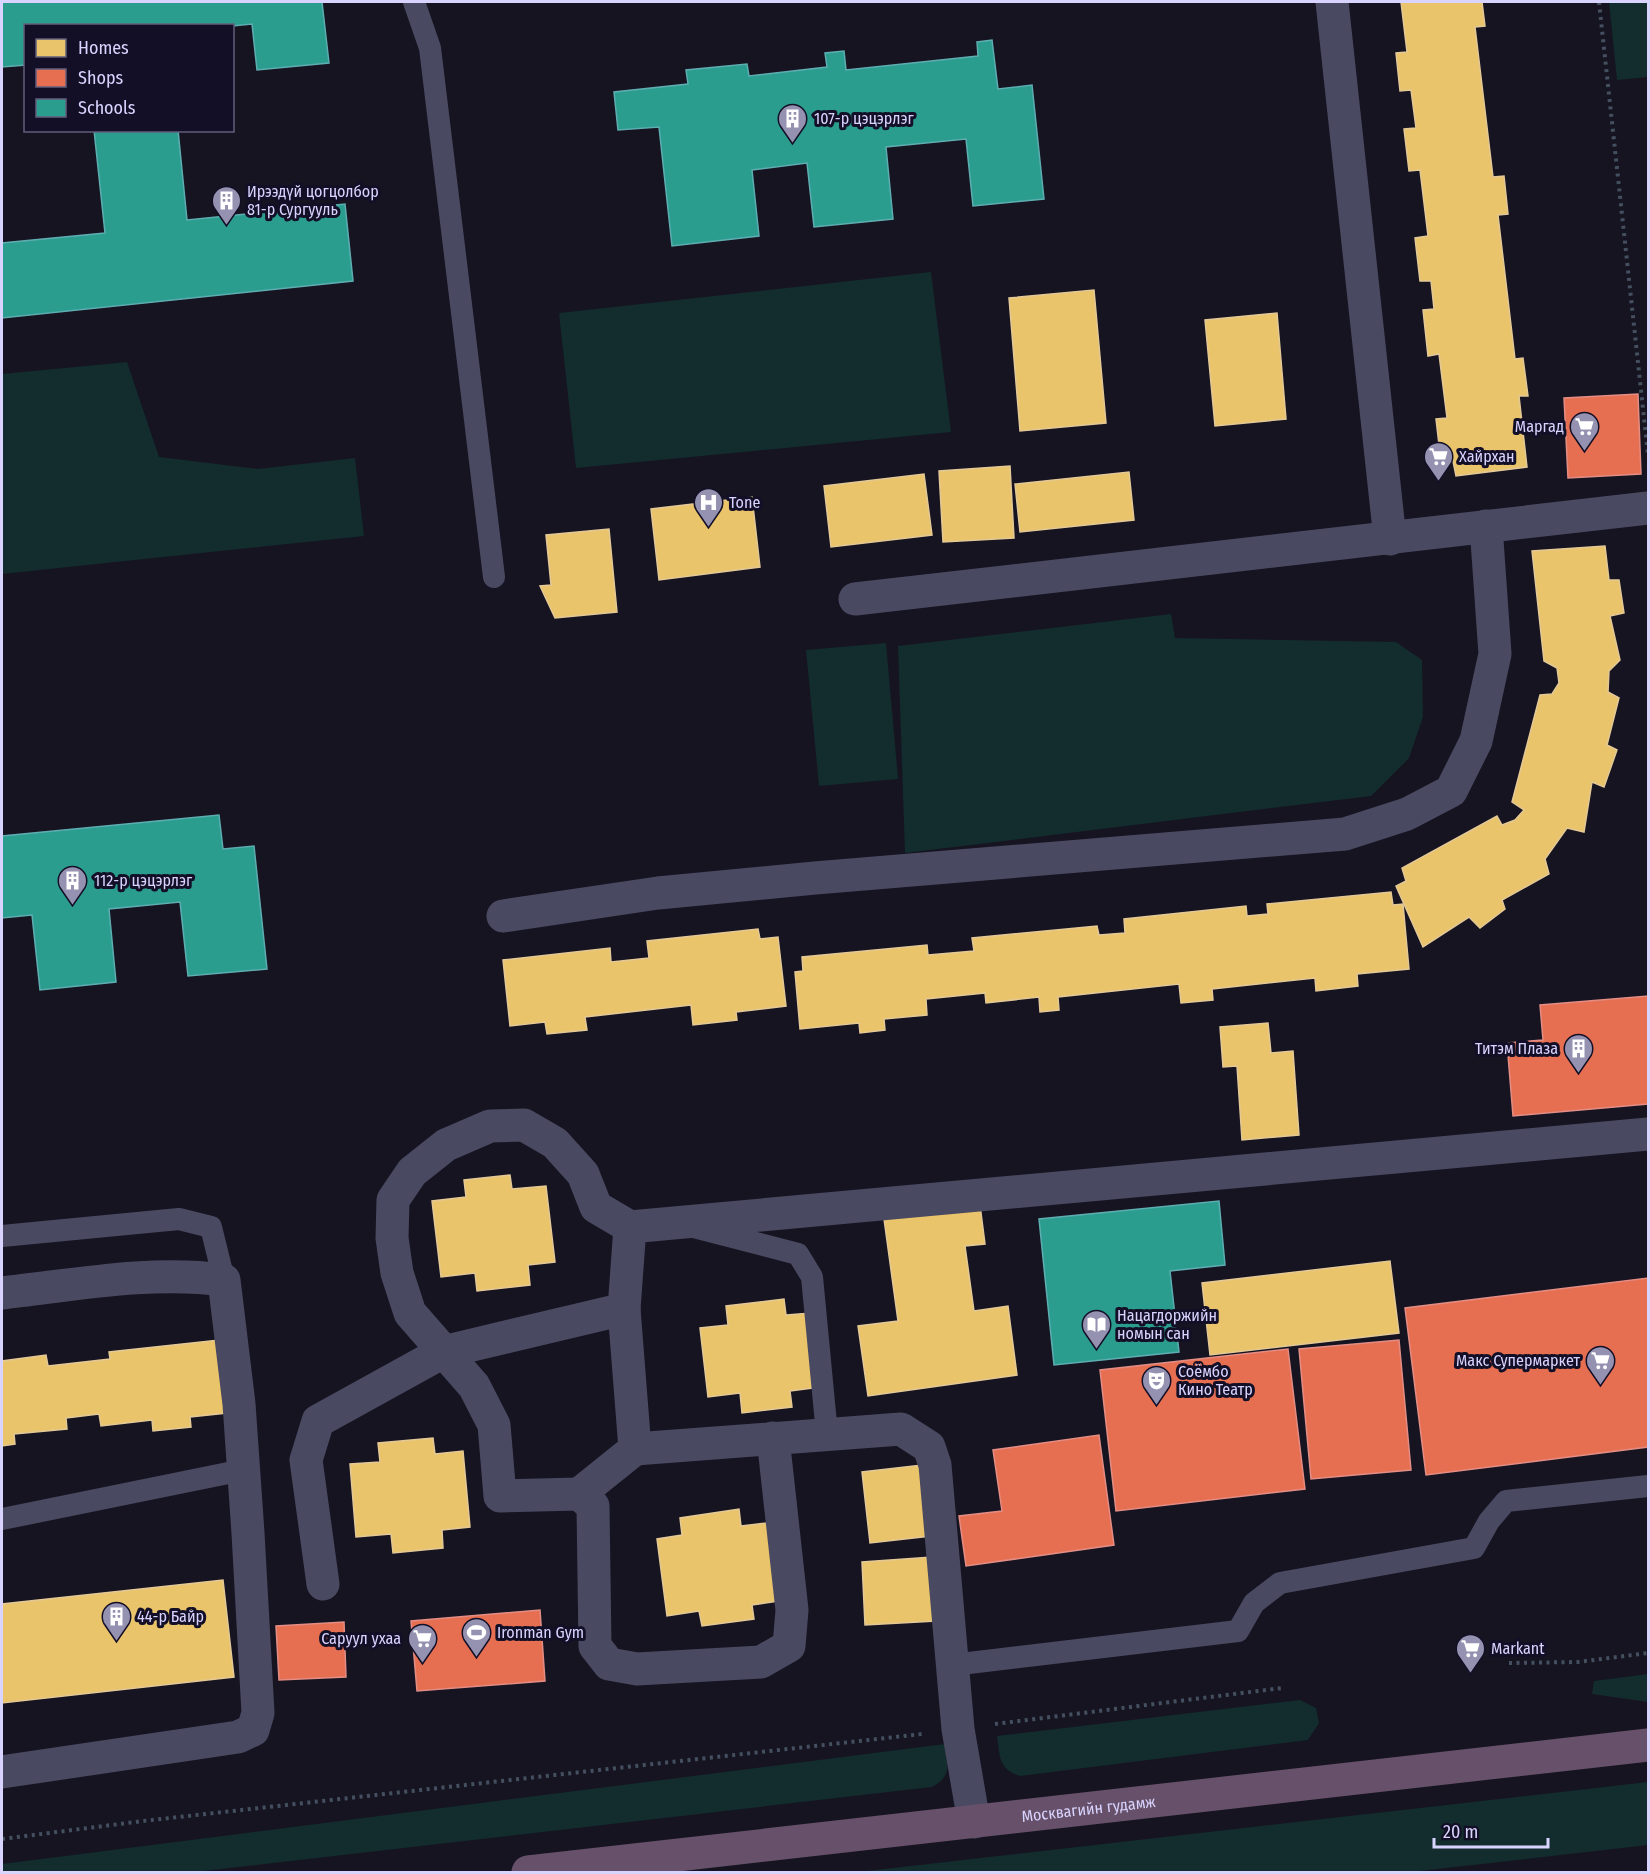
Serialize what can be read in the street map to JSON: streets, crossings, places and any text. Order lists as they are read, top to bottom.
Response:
{
  "streets": {
    "highway": ["Москвагийн гудамж"]
  },
  "places": {
    "building": [
      "107-р цэцэрлэг",
      "Ирээдүй цогцолбор 81-р Сургууль",
      "112-р цэцэрлэг",
      "Титэм Плаза",
      "44-р Байр"
    ],
    "supermarket": [
      "Маргад",
      "Хайрхан",
      "Макс Супермаркет",
      "Саруул ухаа",
      "Markant"
    ],
    "hospital": ["Tone"],
    "library": ["Нацагдоржийн номын сан"],
    "theatre": ["Соёмбо Кино Театр"],
    "sports": ["Ironman Gym"]
  },
  "legend": ["Homes", "Shops", "Schools"],
  "scale_bar": "20 m"
}
